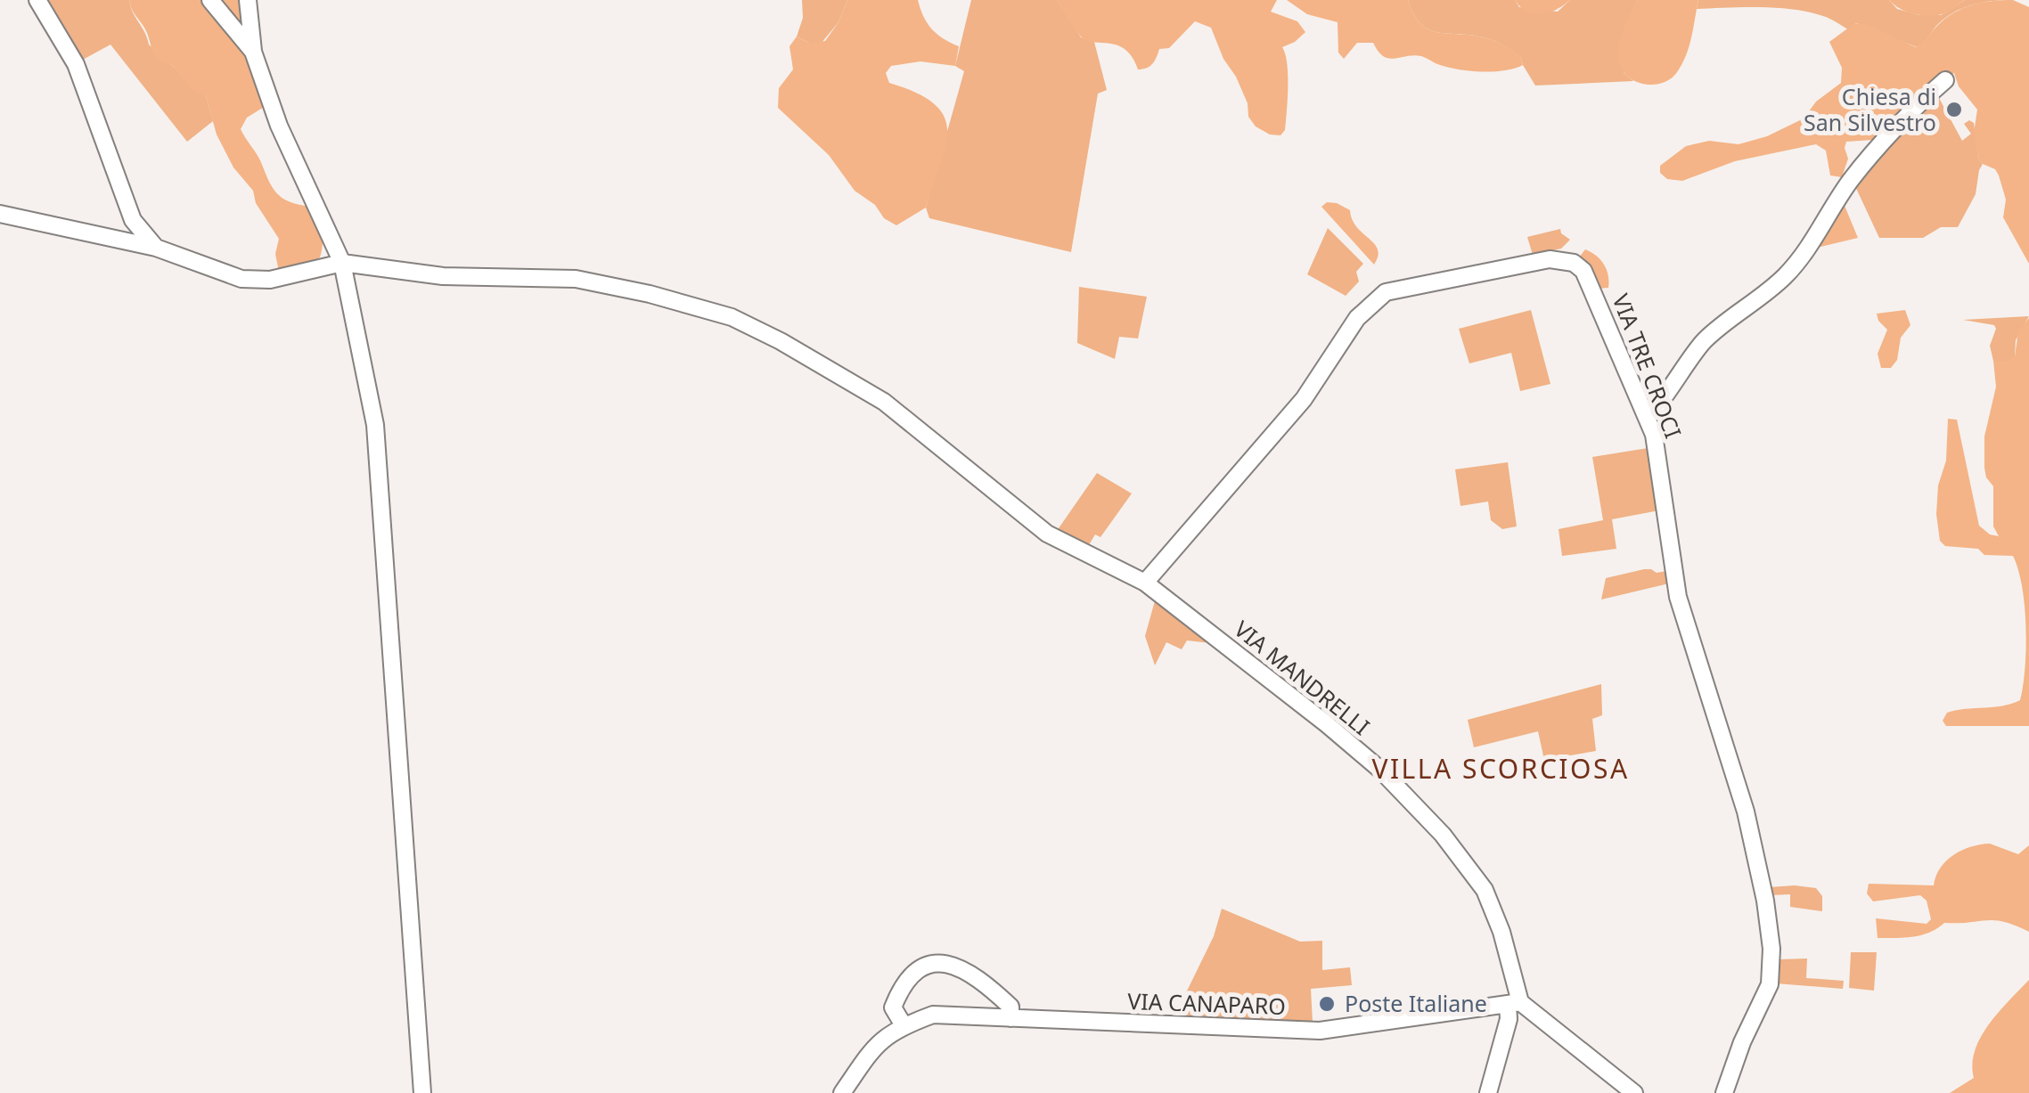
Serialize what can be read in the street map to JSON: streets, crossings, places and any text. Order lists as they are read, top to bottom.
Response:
{
  "streets": {
    "street": ["VIA TRE CROCI", "VIA MANDRELLI", "VIA CANAPARO"]
  },
  "crossings": [
    ["VIA TRE CROCI", "VIA MANDRELLI"],
    ["VIA MANDRELLI", "VIA CANAPARO"]
  ],
  "districts": ["VILLA SCORCIOSA"],
  "places": ["Chiesa di San Silvestro", "Poste Italiane"]
}
